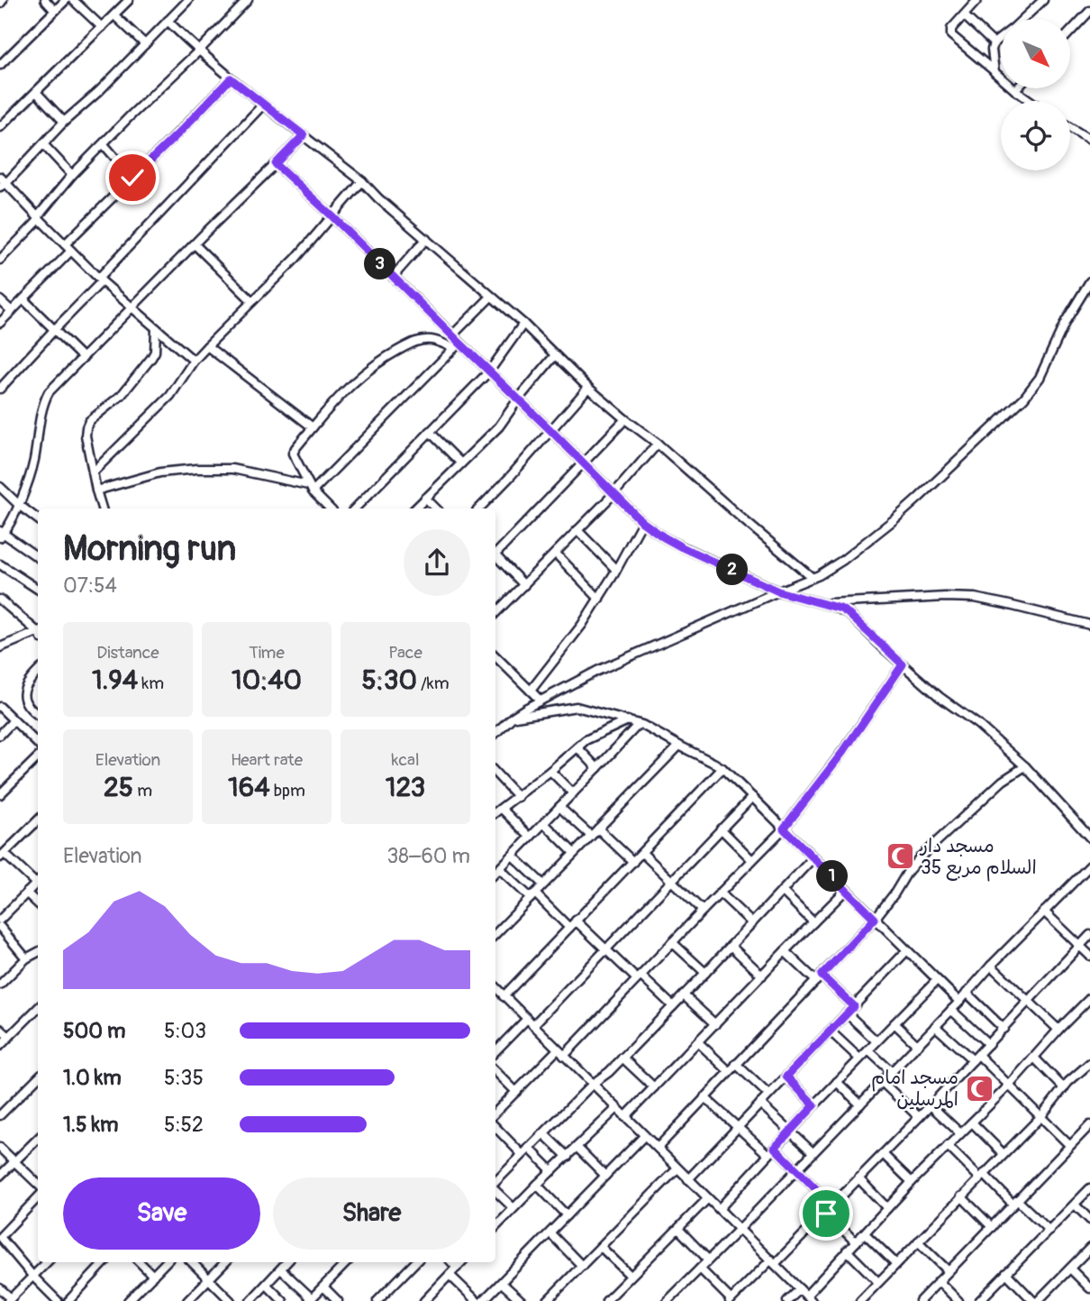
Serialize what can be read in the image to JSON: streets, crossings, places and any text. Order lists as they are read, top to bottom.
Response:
{
  "places": {
    "mosque": ["مسجد دار السلام مربع 35", "مسجد امام المرسلين"]
  },
  "north": "bottom right",
  "page": {
    "pins": ["3", "2", "1"],
    "heading": ["Morning run", "07:54"],
    "stats": [
      ["Distance", "1.94 km"],
      ["Time", "10:40"],
      ["Pace", "5:30 /km"],
      ["Elevation", "25 m"],
      ["Heart rate", "164 bpm"],
      ["kcal", "123"]
    ],
    "chart": ["Elevation", "38–60 m"],
    "list": [
      {
        "name": "500 m",
        "note": "5:03"
      },
      {
        "name": "1.0 km",
        "note": "5:35"
      },
      {
        "name": "1.5 km",
        "note": "5:52"
      }
    ],
    "buttons": ["Save", "Share"]
  }
}
